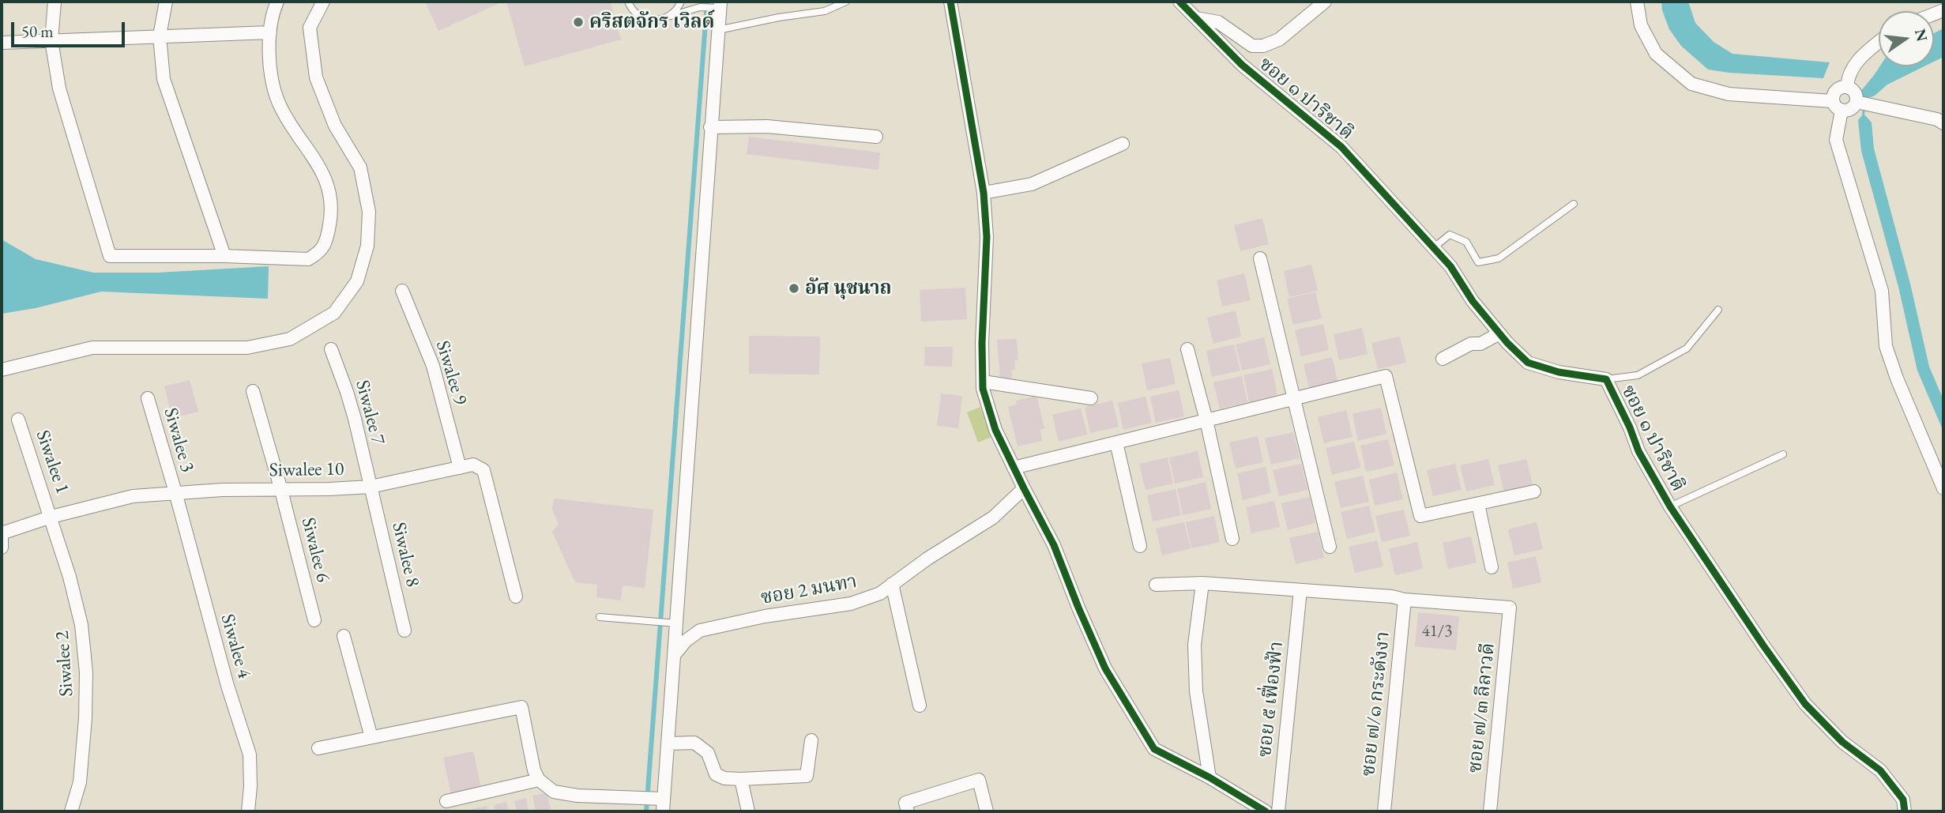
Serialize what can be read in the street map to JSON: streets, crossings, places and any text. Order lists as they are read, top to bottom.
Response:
{
  "streets": {
    "street": [
      "ซอย ๑ ปาริชาติ",
      "Siwalee 9",
      "Siwalee 7",
      "Siwalee 3",
      "Siwalee 1",
      "Siwalee 10",
      "Siwalee 6",
      "Siwalee 8",
      "ซอย 2 มนทา",
      "Siwalee 4",
      "Siwalee 2",
      "ซอย ๕ เฟื่องฟ้า",
      "ซอย ๗/๑ กระดังงา",
      "ซอย ๗/๓ ลีลาวดี"
    ]
  },
  "crossings": [
    ["Siwalee 9", "Siwalee 10"],
    ["Siwalee 7", "Siwalee 10"],
    ["Siwalee 7", "Siwalee 8"],
    ["Siwalee 3", "Siwalee 10"],
    ["Siwalee 3", "Siwalee 4"],
    ["Siwalee 1", "Siwalee 10"],
    ["Siwalee 1", "Siwalee 2"],
    ["Siwalee 10", "Siwalee 6"],
    ["Siwalee 10", "Siwalee 8"],
    ["Siwalee 10", "Siwalee 4"],
    ["Siwalee 10", "Siwalee 2"],
    ["ซอย ๗/๑ กระดังงา", "ซอย ๗/๓ ลีลาวดี"]
  ],
  "places": ["คริสตจักร เวิลด์", "อัศ นุชนาถ"],
  "house_numbers": ["41/3"],
  "scale_bar": "50 m",
  "north": "right"
}
